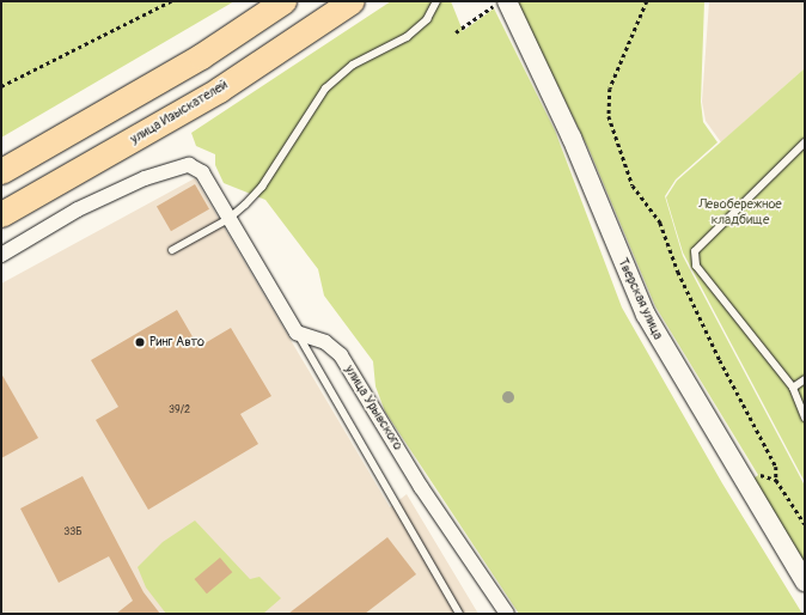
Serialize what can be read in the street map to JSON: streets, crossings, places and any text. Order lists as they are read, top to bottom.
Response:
{
  "streets": {
    "highway": ["улица Изыскателей"],
    "street": ["Тверская улица", "улица Урывского"]
  },
  "parks": ["Левобережное кладбище"],
  "places": ["Ринг Авто"],
  "house_numbers": ["39/2", "33Б"]
}
